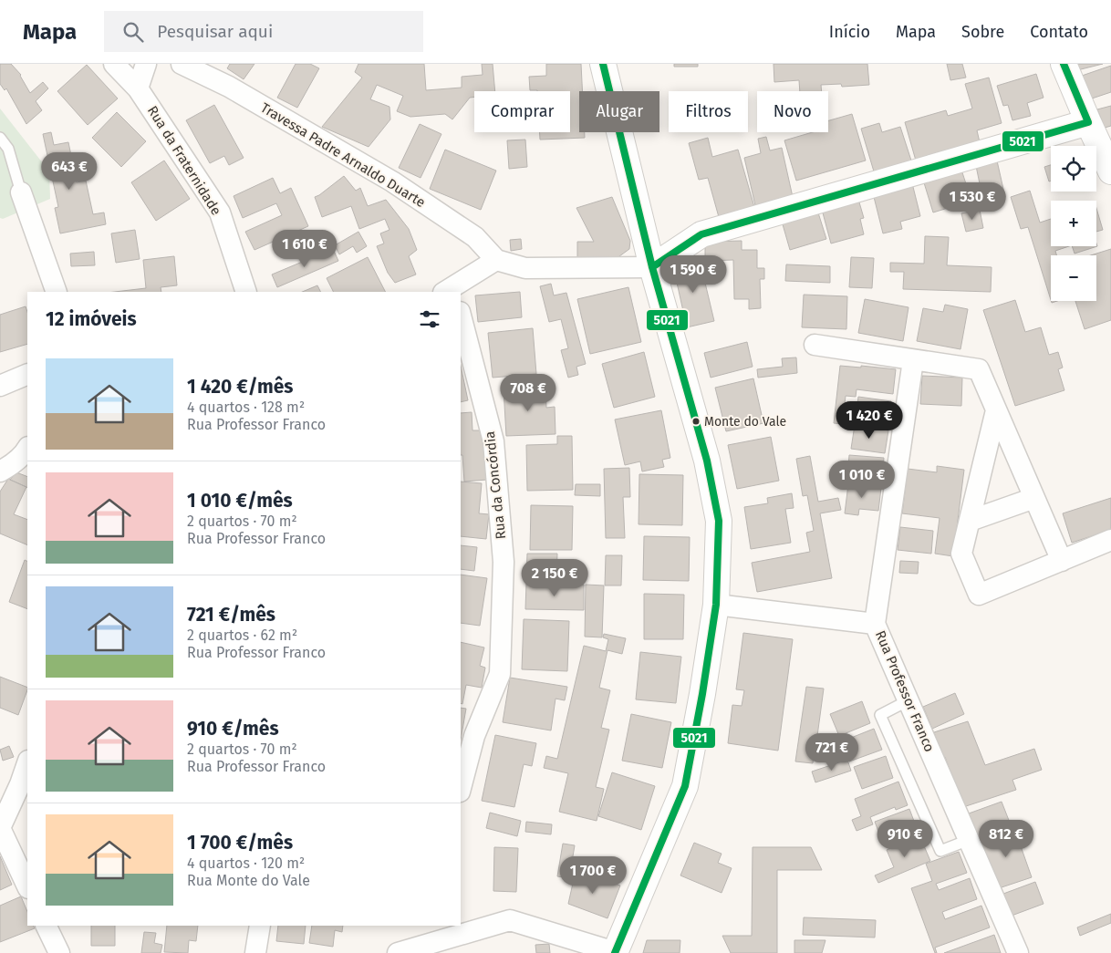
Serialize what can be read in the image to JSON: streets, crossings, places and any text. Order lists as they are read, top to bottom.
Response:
{
  "streets": {
    "street": [
      "Travessa Padre Arnaldo Duarte",
      "Rua da Fraternidade",
      "Rua da Concórdia",
      "Rua Professor Franco"
    ]
  },
  "places": ["Monte do Vale"],
  "lines": ["transit line 5021"],
  "page": {
    "header": "Mapa",
    "search": "Pesquisar aqui",
    "nav": [
      "Início",
      "Mapa",
      "Sobre",
      "Contato"
    ],
    "chip": [
      "Comprar",
      "Alugar",
      "Filtros",
      "Novo"
    ],
    "map_buttons": ["+", "−"],
    "price": [
      "643 €",
      "1 530 €",
      "1 610 €",
      "1 590 €",
      "708 €",
      "1 420 €",
      "1 010 €",
      "2 150 €",
      "721 €",
      "910 €",
      "812 €",
      "1 700 €"
    ],
    "heading": "12 imóveis",
    "list": [
      {
        "name": "1 420 €/mês",
        "note": "4 quartos · 128 m² · Rua Professor Franco"
      },
      {
        "name": "1 010 €/mês",
        "note": "2 quartos · 70 m² · Rua Professor Franco"
      },
      {
        "name": "721 €/mês",
        "note": "2 quartos · 62 m² · Rua Professor Franco"
      },
      {
        "name": "910 €/mês",
        "note": "2 quartos · 70 m² · Rua Professor Franco"
      },
      {
        "name": "1 700 €/mês",
        "note": "4 quartos · 120 m² · Rua Monte do Vale"
      }
    ]
  }
}
